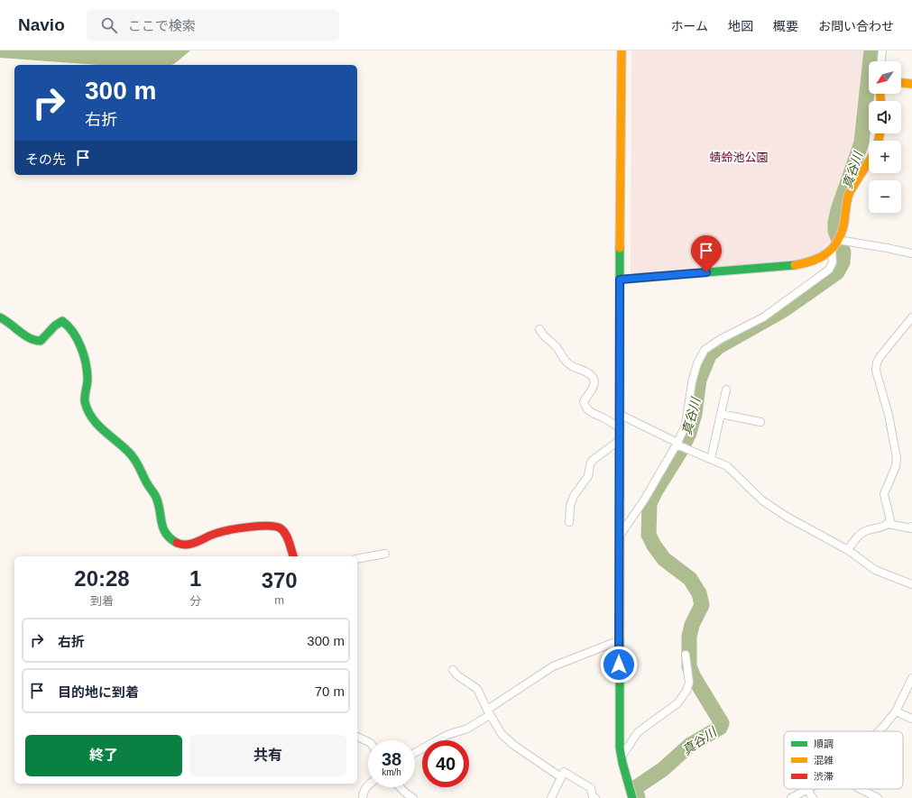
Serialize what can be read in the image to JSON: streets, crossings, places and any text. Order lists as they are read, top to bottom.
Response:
{
  "water": ["真谷川"],
  "parks": ["蜻蛉池公園"],
  "legend": ["順調", "混雑", "渋滞"],
  "north": "bottom left",
  "page": {
    "header": "Navio",
    "search": "ここで検索",
    "nav": [
      "ホーム",
      "地図",
      "概要",
      "お問い合わせ"
    ],
    "map_buttons": ["+", "−"],
    "turn": ["300 m", "右折"],
    "then": "その先",
    "eta": [
      "20:28",
      "到着",
      "1",
      "分",
      "370",
      "m"
    ],
    "list": [
      {
        "name": "右折",
        "value": "300 m"
      },
      {
        "name": "目的地に到着",
        "value": "70 m"
      }
    ],
    "buttons": ["終了", "共有"],
    "speed": "38 km/h",
    "limit": "40"
  }
}
